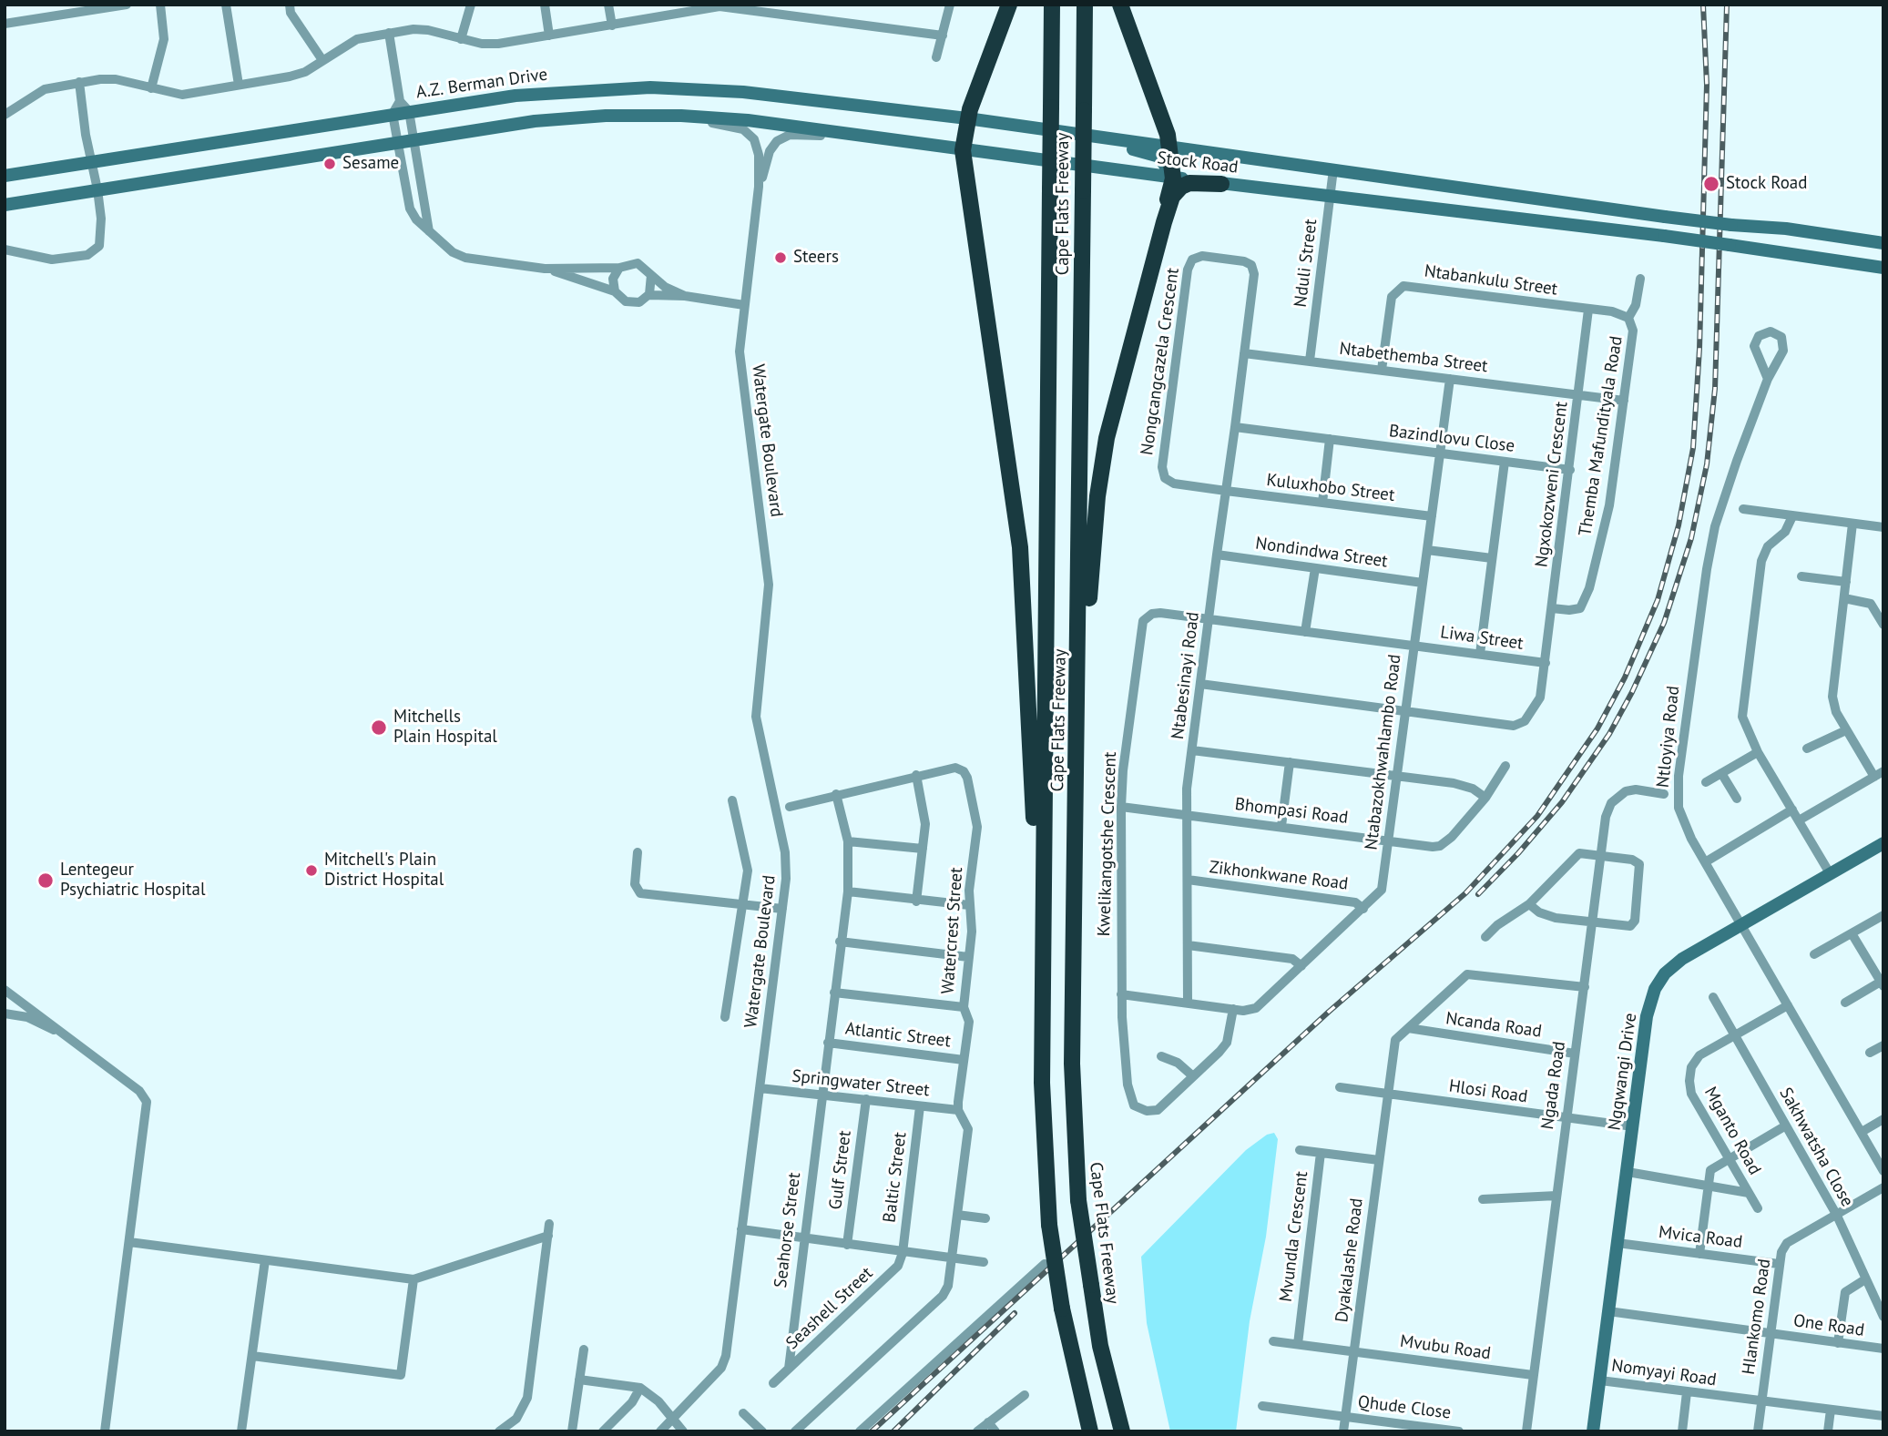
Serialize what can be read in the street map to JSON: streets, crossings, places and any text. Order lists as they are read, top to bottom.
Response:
{
  "streets": {
    "highway": ["Cape Flats Freeway"],
    "main road": ["A.Z. Berman Drive", "Stock Road", "Ngqwangi Drive"],
    "street": [
      "Nduli Street",
      "Ntabankulu Street",
      "Ntabethemba Street",
      "Nongcangcazela Crescent",
      "Themba Mafundityala Road",
      "Bazindlovu Close",
      "Watergate Boulevard",
      "Ngxokozweni Crescent",
      "Kuluxhobo Street",
      "Nondindwa Street",
      "Liwa Street",
      "Ntabesinayi Road",
      "Ntloyiya Road",
      "Ntabazokhwahlambo Road",
      "Bhompasi Road",
      "Kwelikangotshe Crescent",
      "Zikhonkwane Road",
      "Watercrest Street",
      "Ncanda Road",
      "Atlantic Street",
      "Springwater Street",
      "Ngada Road",
      "Hlosi Road",
      "Mganto Road",
      "Sakhwatsha Close",
      "Gulf Street",
      "Baltic Street",
      "Seahorse Street",
      "Mvundla Crescent",
      "Mvica Road",
      "Dyakalashe Road",
      "Seashell Street",
      "Hlankomo Road",
      "One Road",
      "Mvubu Road",
      "Nomyayi Road",
      "Qhude Close"
    ]
  },
  "crossings": [
    ["A.Z. Berman Drive", "Stock Road"],
    ["Stock Road", "Nduli Street"],
    ["Nduli Street", "Ntabethemba Street"],
    ["Ntabankulu Street", "Ntabethemba Street"],
    ["Ntabankulu Street", "Themba Mafundityala Road"],
    ["Ntabankulu Street", "Ngxokozweni Crescent"],
    ["Ntabethemba Street", "Nongcangcazela Crescent"],
    ["Ntabethemba Street", "Themba Mafundityala Road"],
    ["Ntabethemba Street", "Ngxokozweni Crescent"],
    ["Ntabethemba Street", "Ntabesinayi Road"],
    ["Ntabethemba Street", "Ntabazokhwahlambo Road"],
    ["Nongcangcazela Crescent", "Kuluxhobo Street"],
    ["Nongcangcazela Crescent", "Ntabesinayi Road"],
    ["Themba Mafundityala Road", "Ngxokozweni Crescent"],
    ["Bazindlovu Close", "Ngxokozweni Crescent"],
    ["Bazindlovu Close", "Ntabesinayi Road"],
    ["Bazindlovu Close", "Ntabazokhwahlambo Road"],
    ["Watergate Boulevard", "Springwater Street"],
    ["Ngxokozweni Crescent", "Liwa Street"],
    ["Ngxokozweni Crescent", "Ntabazokhwahlambo Road"],
    ["Kuluxhobo Street", "Ntabesinayi Road"],
    ["Kuluxhobo Street", "Ntabazokhwahlambo Road"],
    ["Nondindwa Street", "Ntabesinayi Road"],
    ["Nondindwa Street", "Ntabazokhwahlambo Road"],
    ["Liwa Street", "Ntabesinayi Road"],
    ["Liwa Street", "Ntabazokhwahlambo Road"],
    ["Liwa Street", "Kwelikangotshe Crescent"],
    ["Ntabesinayi Road", "Ntabazokhwahlambo Road"],
    ["Ntabesinayi Road", "Bhompasi Road"],
    ["Ntabesinayi Road", "Kwelikangotshe Crescent"],
    ["Ntabesinayi Road", "Zikhonkwane Road"],
    ["Ntloyiya Road", "Ngqwangi Drive"],
    ["Ntloyiya Road", "Mganto Road"],
    ["Ntabazokhwahlambo Road", "Bhompasi Road"],
    ["Ntabazokhwahlambo Road", "Zikhonkwane Road"],
    ["Bhompasi Road", "Kwelikangotshe Crescent"],
    ["Watercrest Street", "Atlantic Street"],
    ["Watercrest Street", "Springwater Street"],
    ["Ncanda Road", "Ngada Road"],
    ["Ncanda Road", "Dyakalashe Road"],
    ["Ngqwangi Drive", "Hlosi Road"],
    ["Ngqwangi Drive", "Mvica Road"],
    ["Ngqwangi Drive", "One Road"],
    ["Ngqwangi Drive", "Nomyayi Road"],
    ["Springwater Street", "Gulf Street"],
    ["Springwater Street", "Baltic Street"],
    ["Springwater Street", "Seahorse Street"],
    ["Ngada Road", "Hlosi Road"],
    ["Ngada Road", "Dyakalashe Road"],
    ["Ngada Road", "Mvubu Road"],
    ["Hlosi Road", "Dyakalashe Road"],
    ["Mganto Road", "Sakhwatsha Close"],
    ["Sakhwatsha Close", "Hlankomo Road"],
    ["Baltic Street", "Seashell Street"],
    ["Seahorse Street", "Seashell Street"],
    ["Mvundla Crescent", "Dyakalashe Road"],
    ["Mvica Road", "Hlankomo Road"],
    ["Dyakalashe Road", "Mvubu Road"],
    ["Dyakalashe Road", "Qhude Close"],
    ["Hlankomo Road", "One Road"],
    ["Hlankomo Road", "Nomyayi Road"]
  ],
  "places": [
    "Sesame",
    "Stock Road",
    "Steers",
    "Mitchells Plain Hospital",
    "Mitchell's Plain District Hospital",
    "Lentegeur Psychiatric Hospital"
  ]
}
